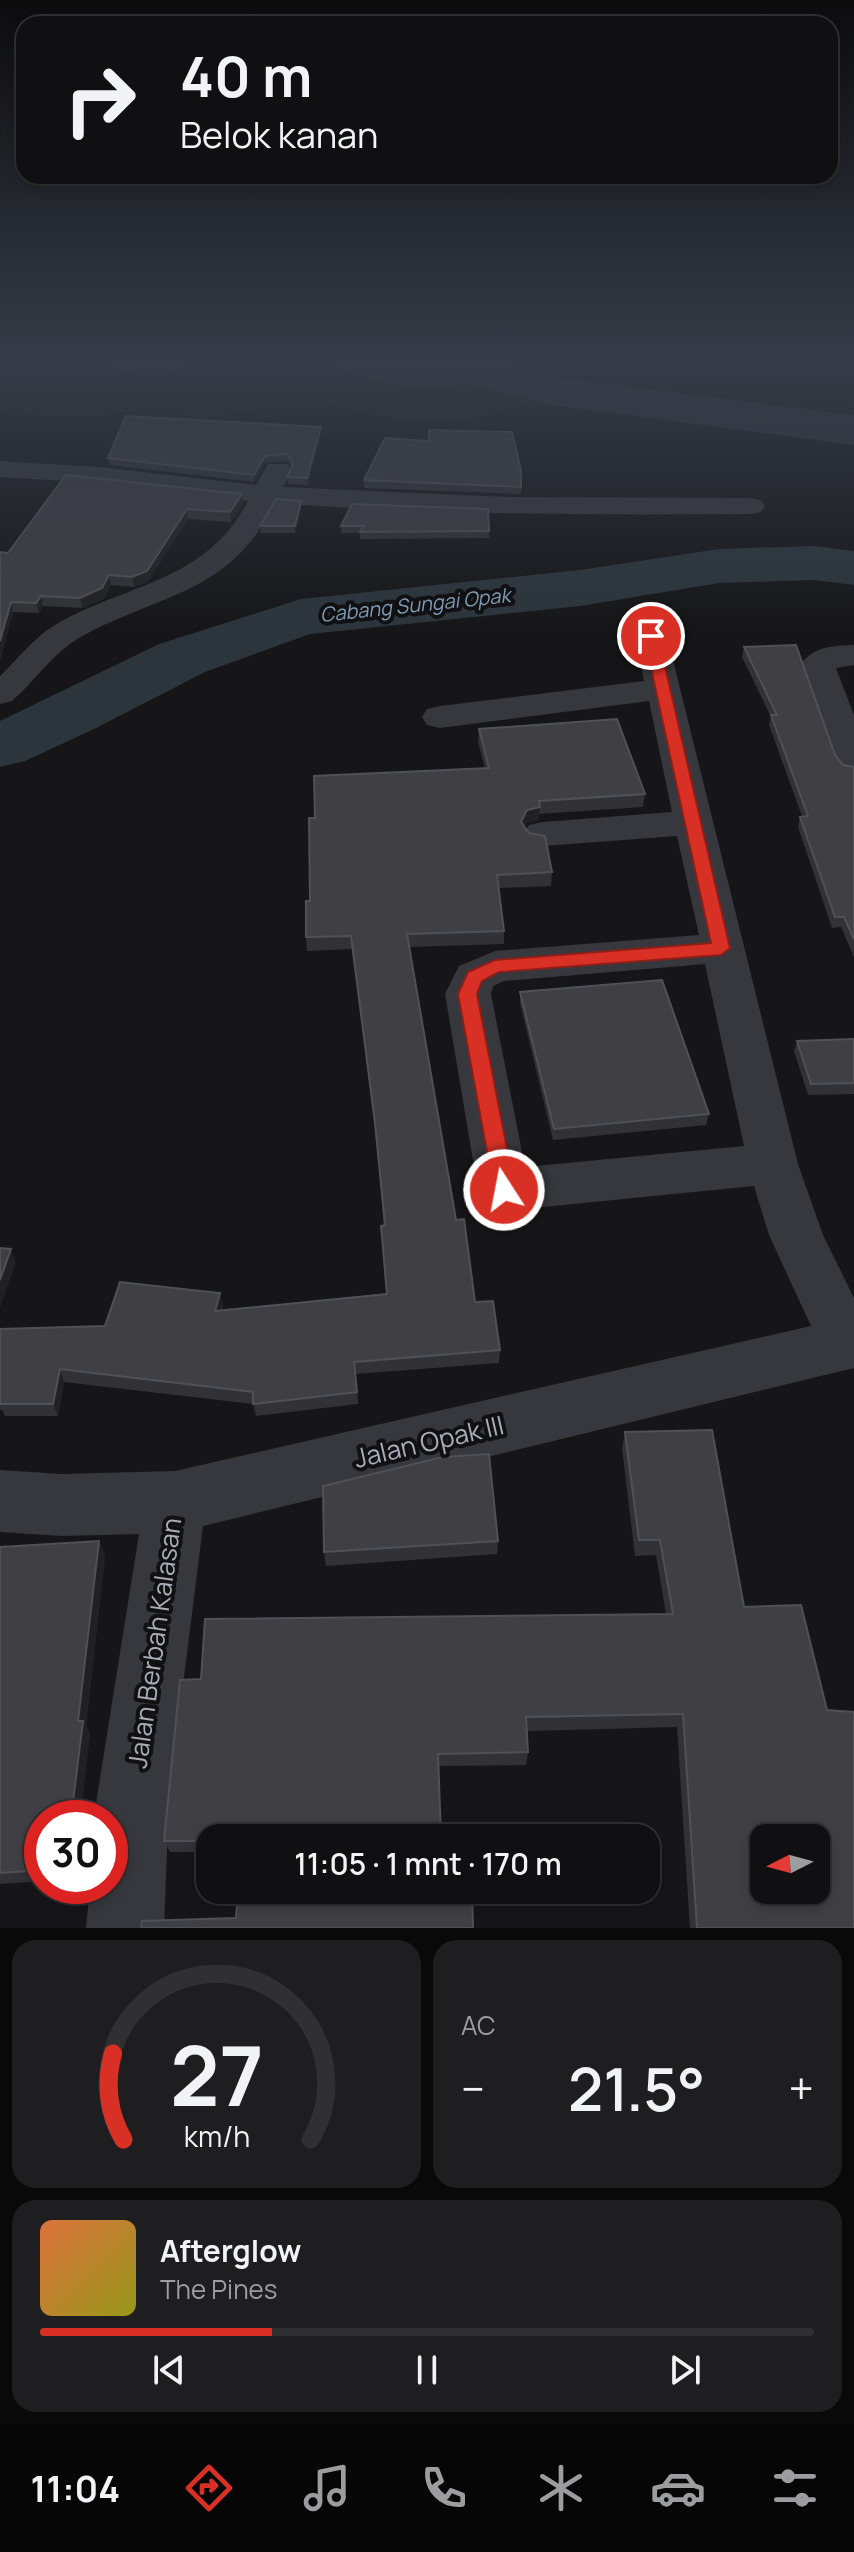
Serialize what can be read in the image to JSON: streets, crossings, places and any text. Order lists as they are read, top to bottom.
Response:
{
  "streets": {
    "street": ["Jalan Opak III", "Jalan Berbah Kalasan"]
  },
  "crossings": [
    ["Jalan Opak III", "Jalan Berbah Kalasan"]
  ],
  "water": ["Cabang Sungai Opak"],
  "north": "left",
  "page": {
    "turn": ["40 m", "Belok kanan"],
    "limit": "30",
    "trip": "11:05 · 1 mnt · 170 m",
    "tile": "AC",
    "heat": ["−", "21.5°", "+"],
    "song": ["Afterglow", "The Pines"],
    "tabs": "11:04",
    "gauge": ["27", "km/h"]
  }
}
